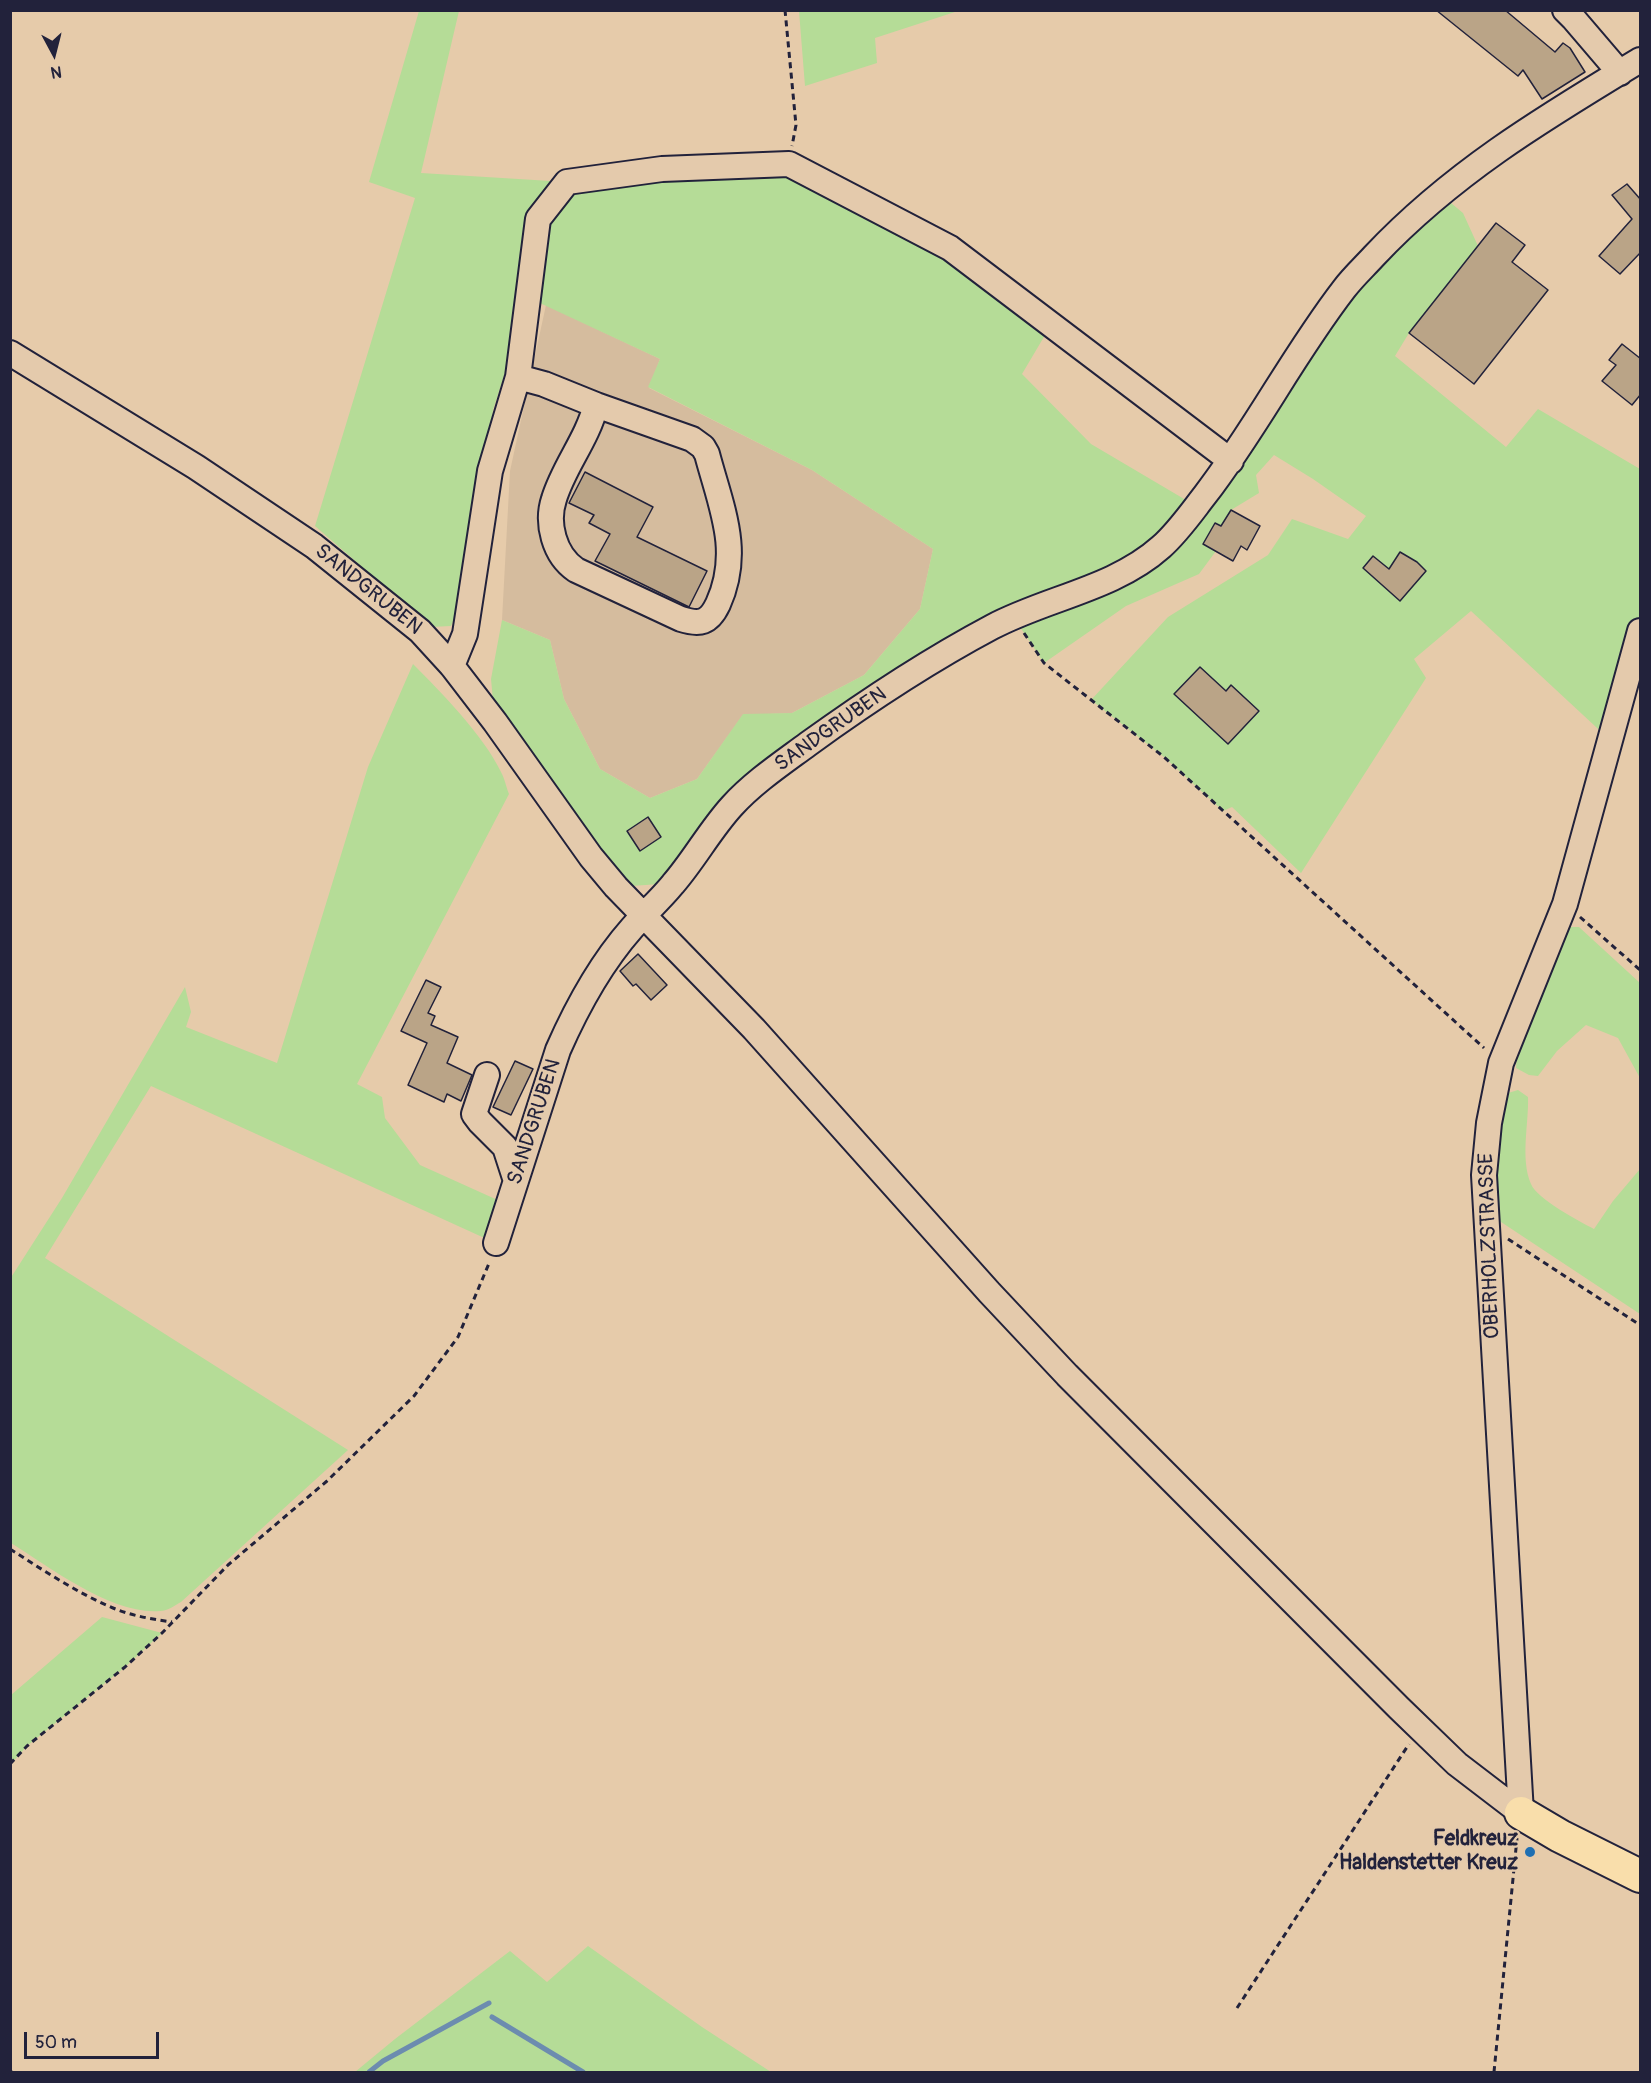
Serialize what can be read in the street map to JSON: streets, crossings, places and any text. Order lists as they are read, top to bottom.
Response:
{
  "streets": {
    "street": ["SANDGRUBEN", "OBERHOLZSTRASSE"]
  },
  "crossings": [
    ["SANDGRUBEN", "OBERHOLZSTRASSE"]
  ],
  "places": ["Feldkreuz Haldenstetter Kreuz"],
  "scale_bar": "50 m",
  "north": "bottom"
}
